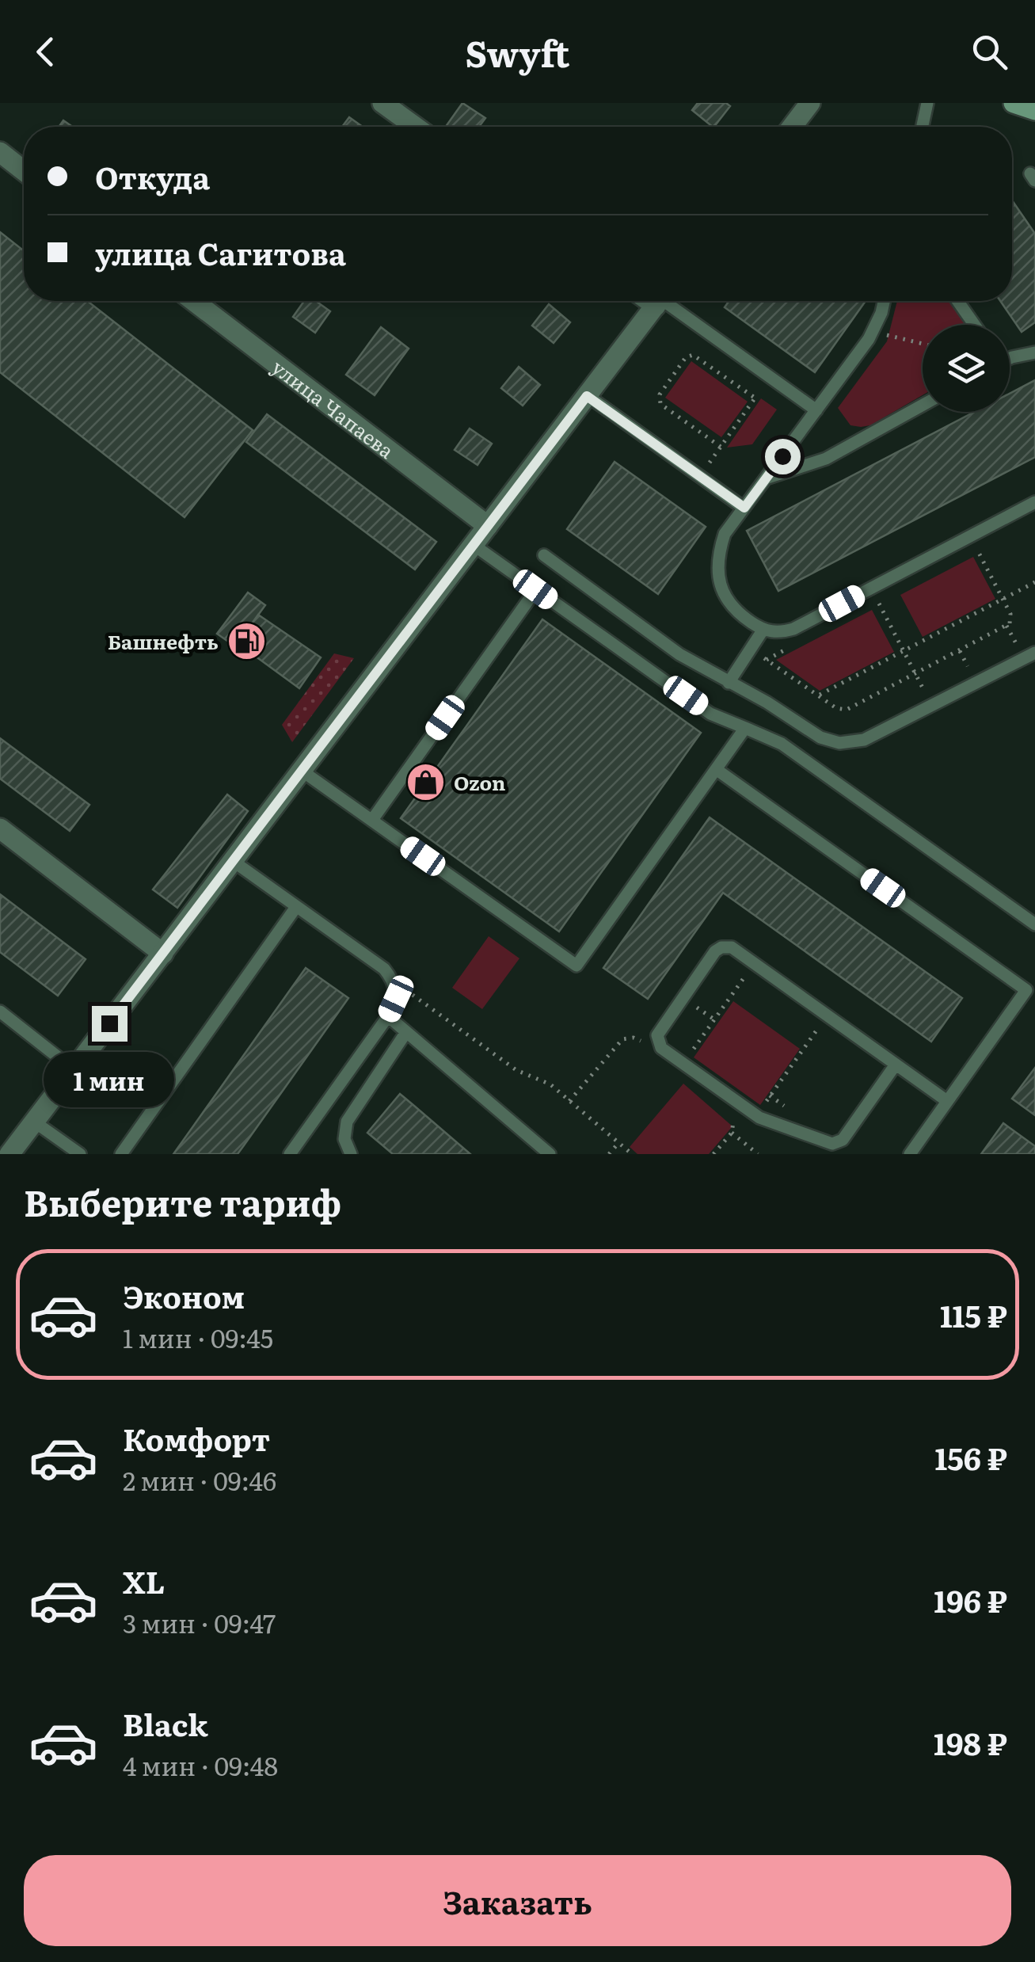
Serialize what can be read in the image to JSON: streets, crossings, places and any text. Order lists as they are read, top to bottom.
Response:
{
  "streets": {
    "street": ["улица Чапаева"]
  },
  "places": {
    "fuel station": ["Башнефть"],
    "shop": ["Ozon"]
  },
  "page": {
    "header": "Swyft",
    "banner": ["Откуда", "улица Сагитова"],
    "bubble": "1 мин",
    "heading": "Выберите тариф",
    "list": [
      {
        "name": "Эконом",
        "note": "1 мин · 09:45",
        "value": "115 ₽"
      },
      {
        "name": "Комфорт",
        "note": "2 мин · 09:46",
        "value": "156 ₽"
      },
      {
        "name": "XL",
        "note": "3 мин · 09:47",
        "value": "196 ₽"
      },
      {
        "name": "Black",
        "note": "4 мин · 09:48",
        "value": "198 ₽"
      }
    ],
    "buttons": "Заказать"
  }
}
